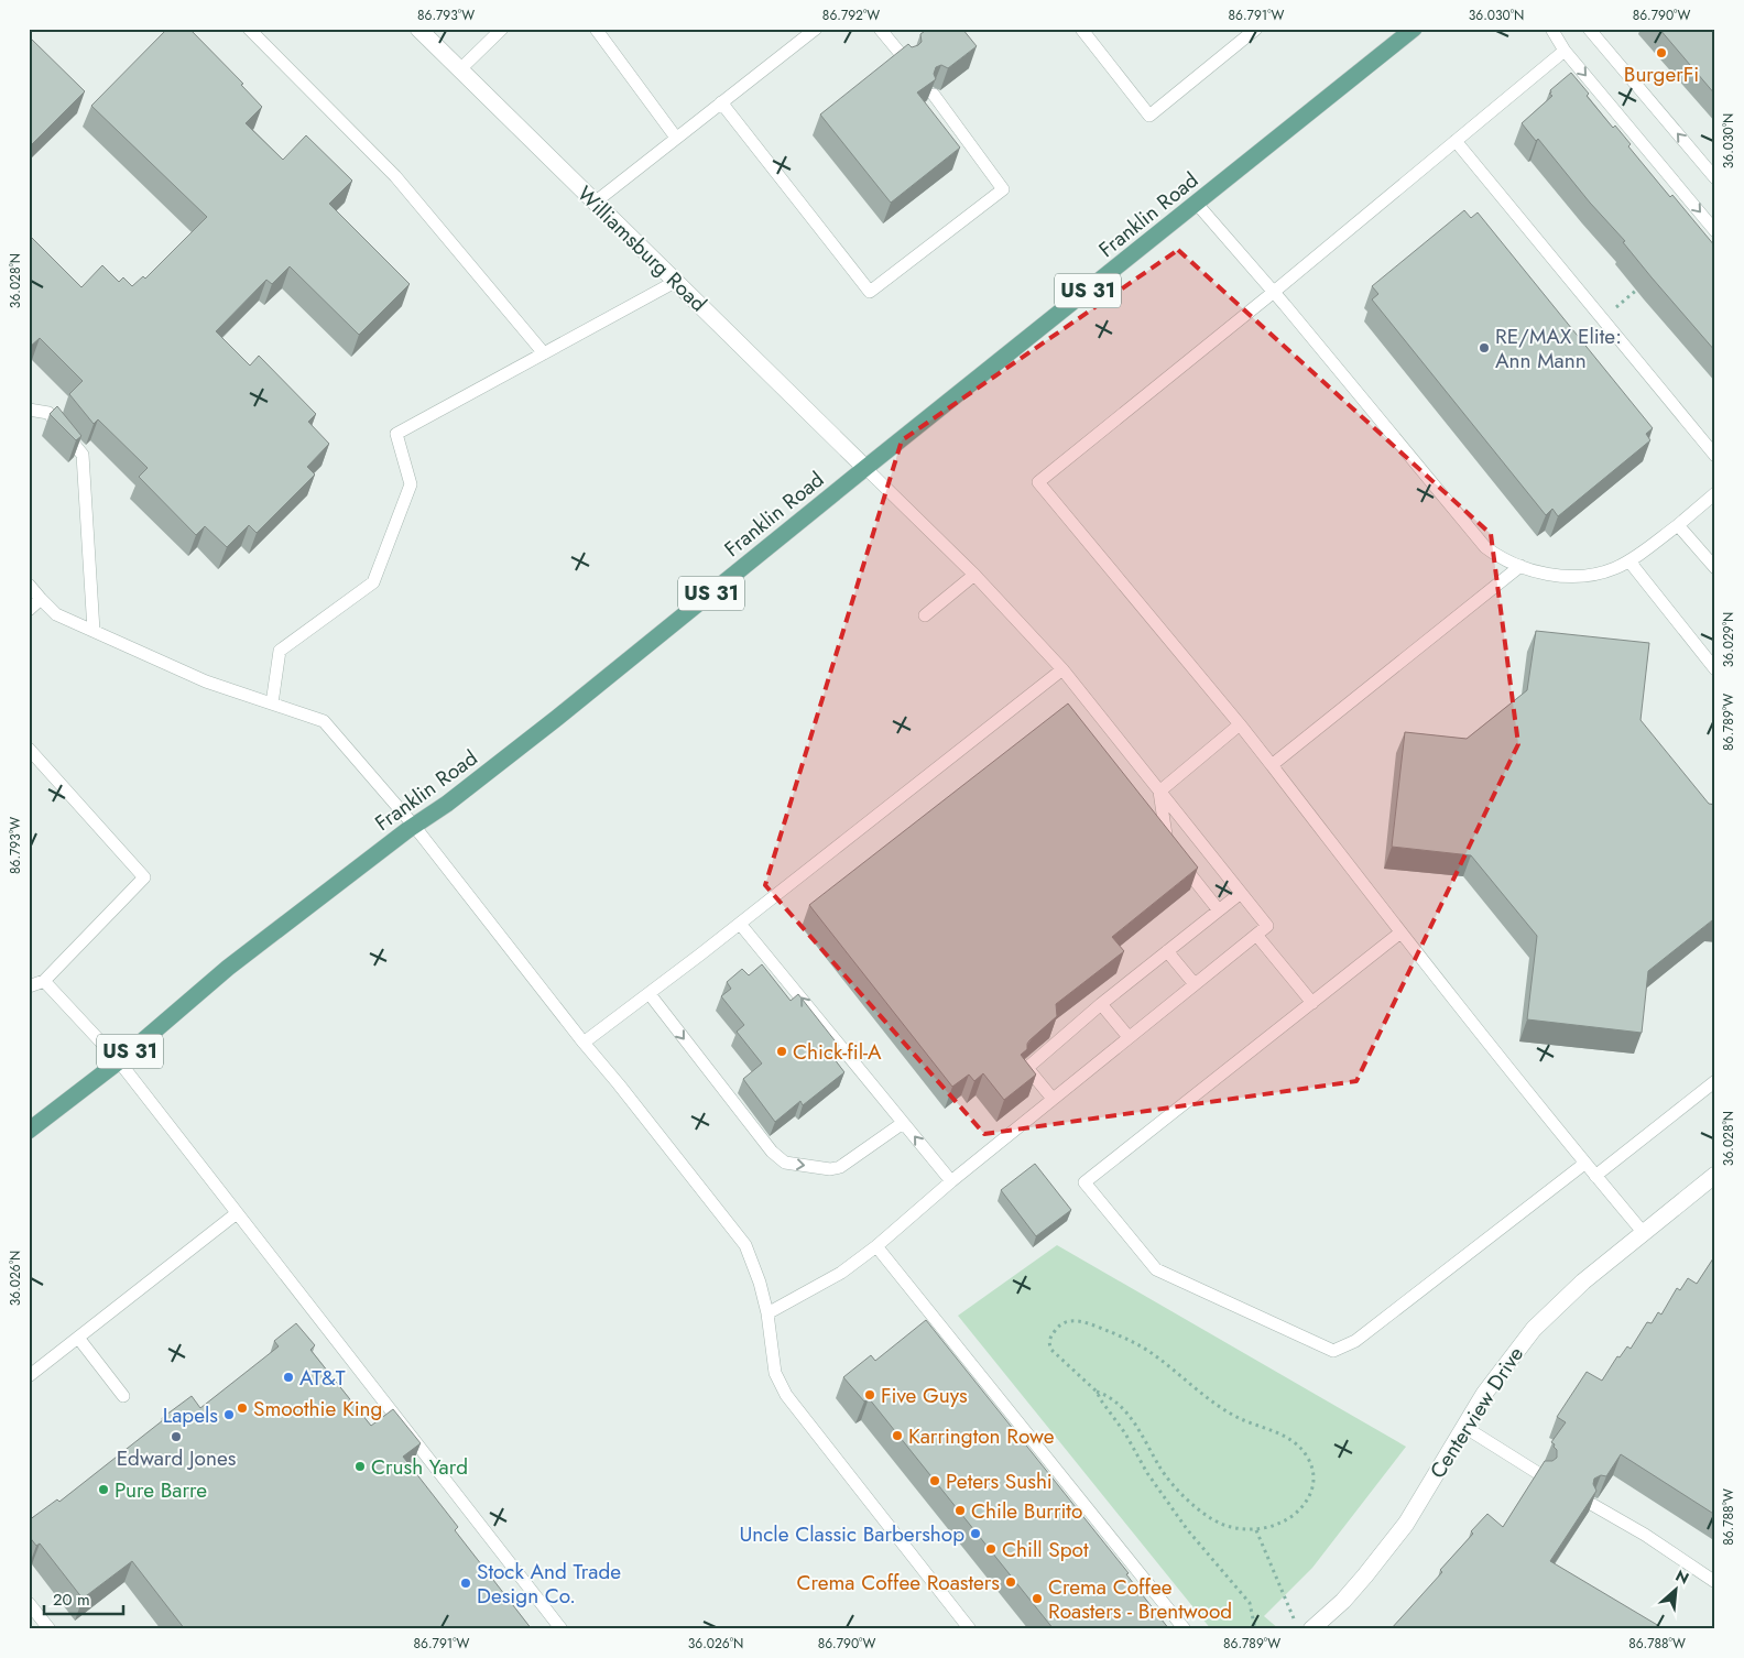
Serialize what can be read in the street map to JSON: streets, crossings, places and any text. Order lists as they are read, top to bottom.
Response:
{
  "streets": {
    "main road": ["Franklin Road", "US 31"],
    "street": ["Williamsburg Road", "Centerview Drive"]
  },
  "crossings": [
    ["Franklin Road", "Williamsburg Road"]
  ],
  "places": [
    "BurgerFi",
    "RE/MAX Elite: Ann Mann",
    "Chick-fil-A",
    "AT&T",
    "Five Guys",
    "Smoothie King",
    "Lapels",
    "Karrington Rowe",
    "Edward Jones",
    "Crush Yard",
    "Peters Sushi",
    "Pure Barre",
    "Chile Burrito",
    "Uncle Classic Barbershop",
    "Chill Spot",
    "Crema Coffee Roasters",
    "Stock And Trade Design Co.",
    "Crema Coffee Roasters - Brentwood"
  ],
  "scale_bar": "20 m",
  "north": "top right",
  "coordinates": [
    "86.793°W",
    "86.792°W",
    "86.791°W",
    "36.030°N",
    "86.790°W",
    "36.028°N",
    "36.029°N",
    "86.789°W",
    "36.026°N",
    "86.788°W"
  ]
}
